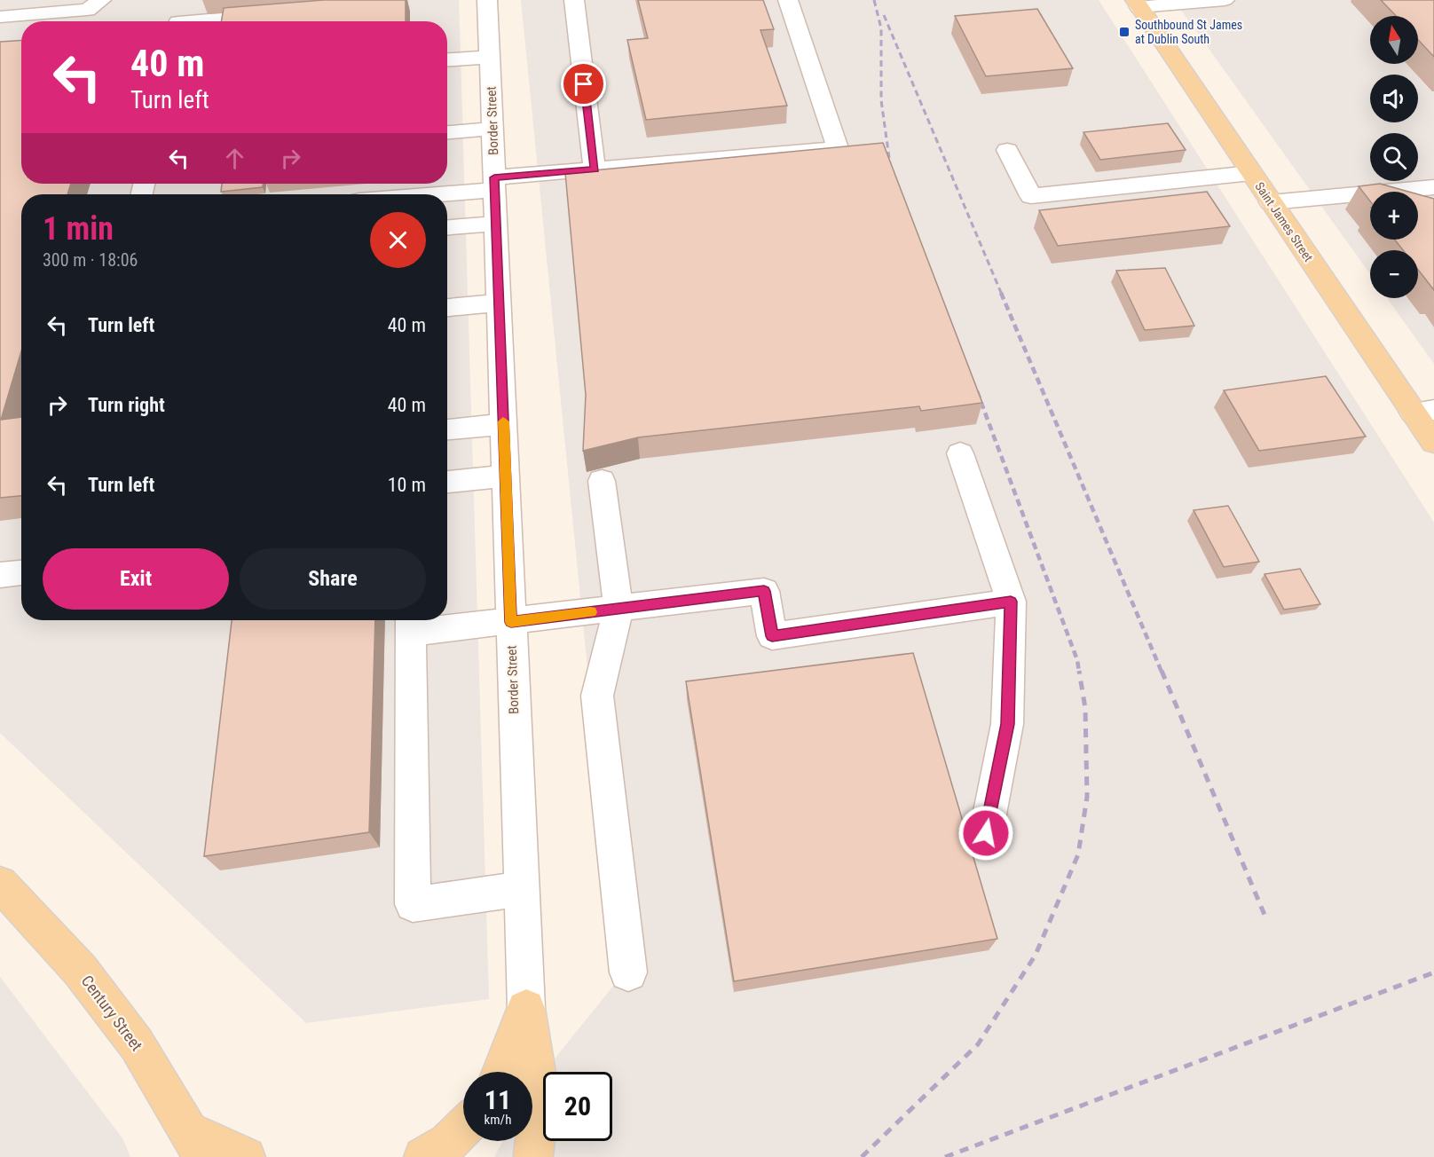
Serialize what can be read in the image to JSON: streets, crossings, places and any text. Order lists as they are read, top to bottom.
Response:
{
  "streets": {
    "main road": ["Saint James Street", "Century Street"],
    "street": ["Border Street"]
  },
  "places": {
    "transit": ["Southbound St James at Dublin South"]
  },
  "north": "top",
  "page": {
    "map_buttons": ["+", "−"],
    "turn": ["40 m", "Turn left"],
    "heading": ["1 min", "300 m · 18:06"],
    "list": [
      {
        "name": "Turn left",
        "value": "40 m"
      },
      {
        "name": "Turn right",
        "value": "40 m"
      },
      {
        "name": "Turn left",
        "value": "10 m"
      }
    ],
    "buttons": ["Exit", "Share"],
    "speed": "11 km/h",
    "limit": "20"
  }
}
